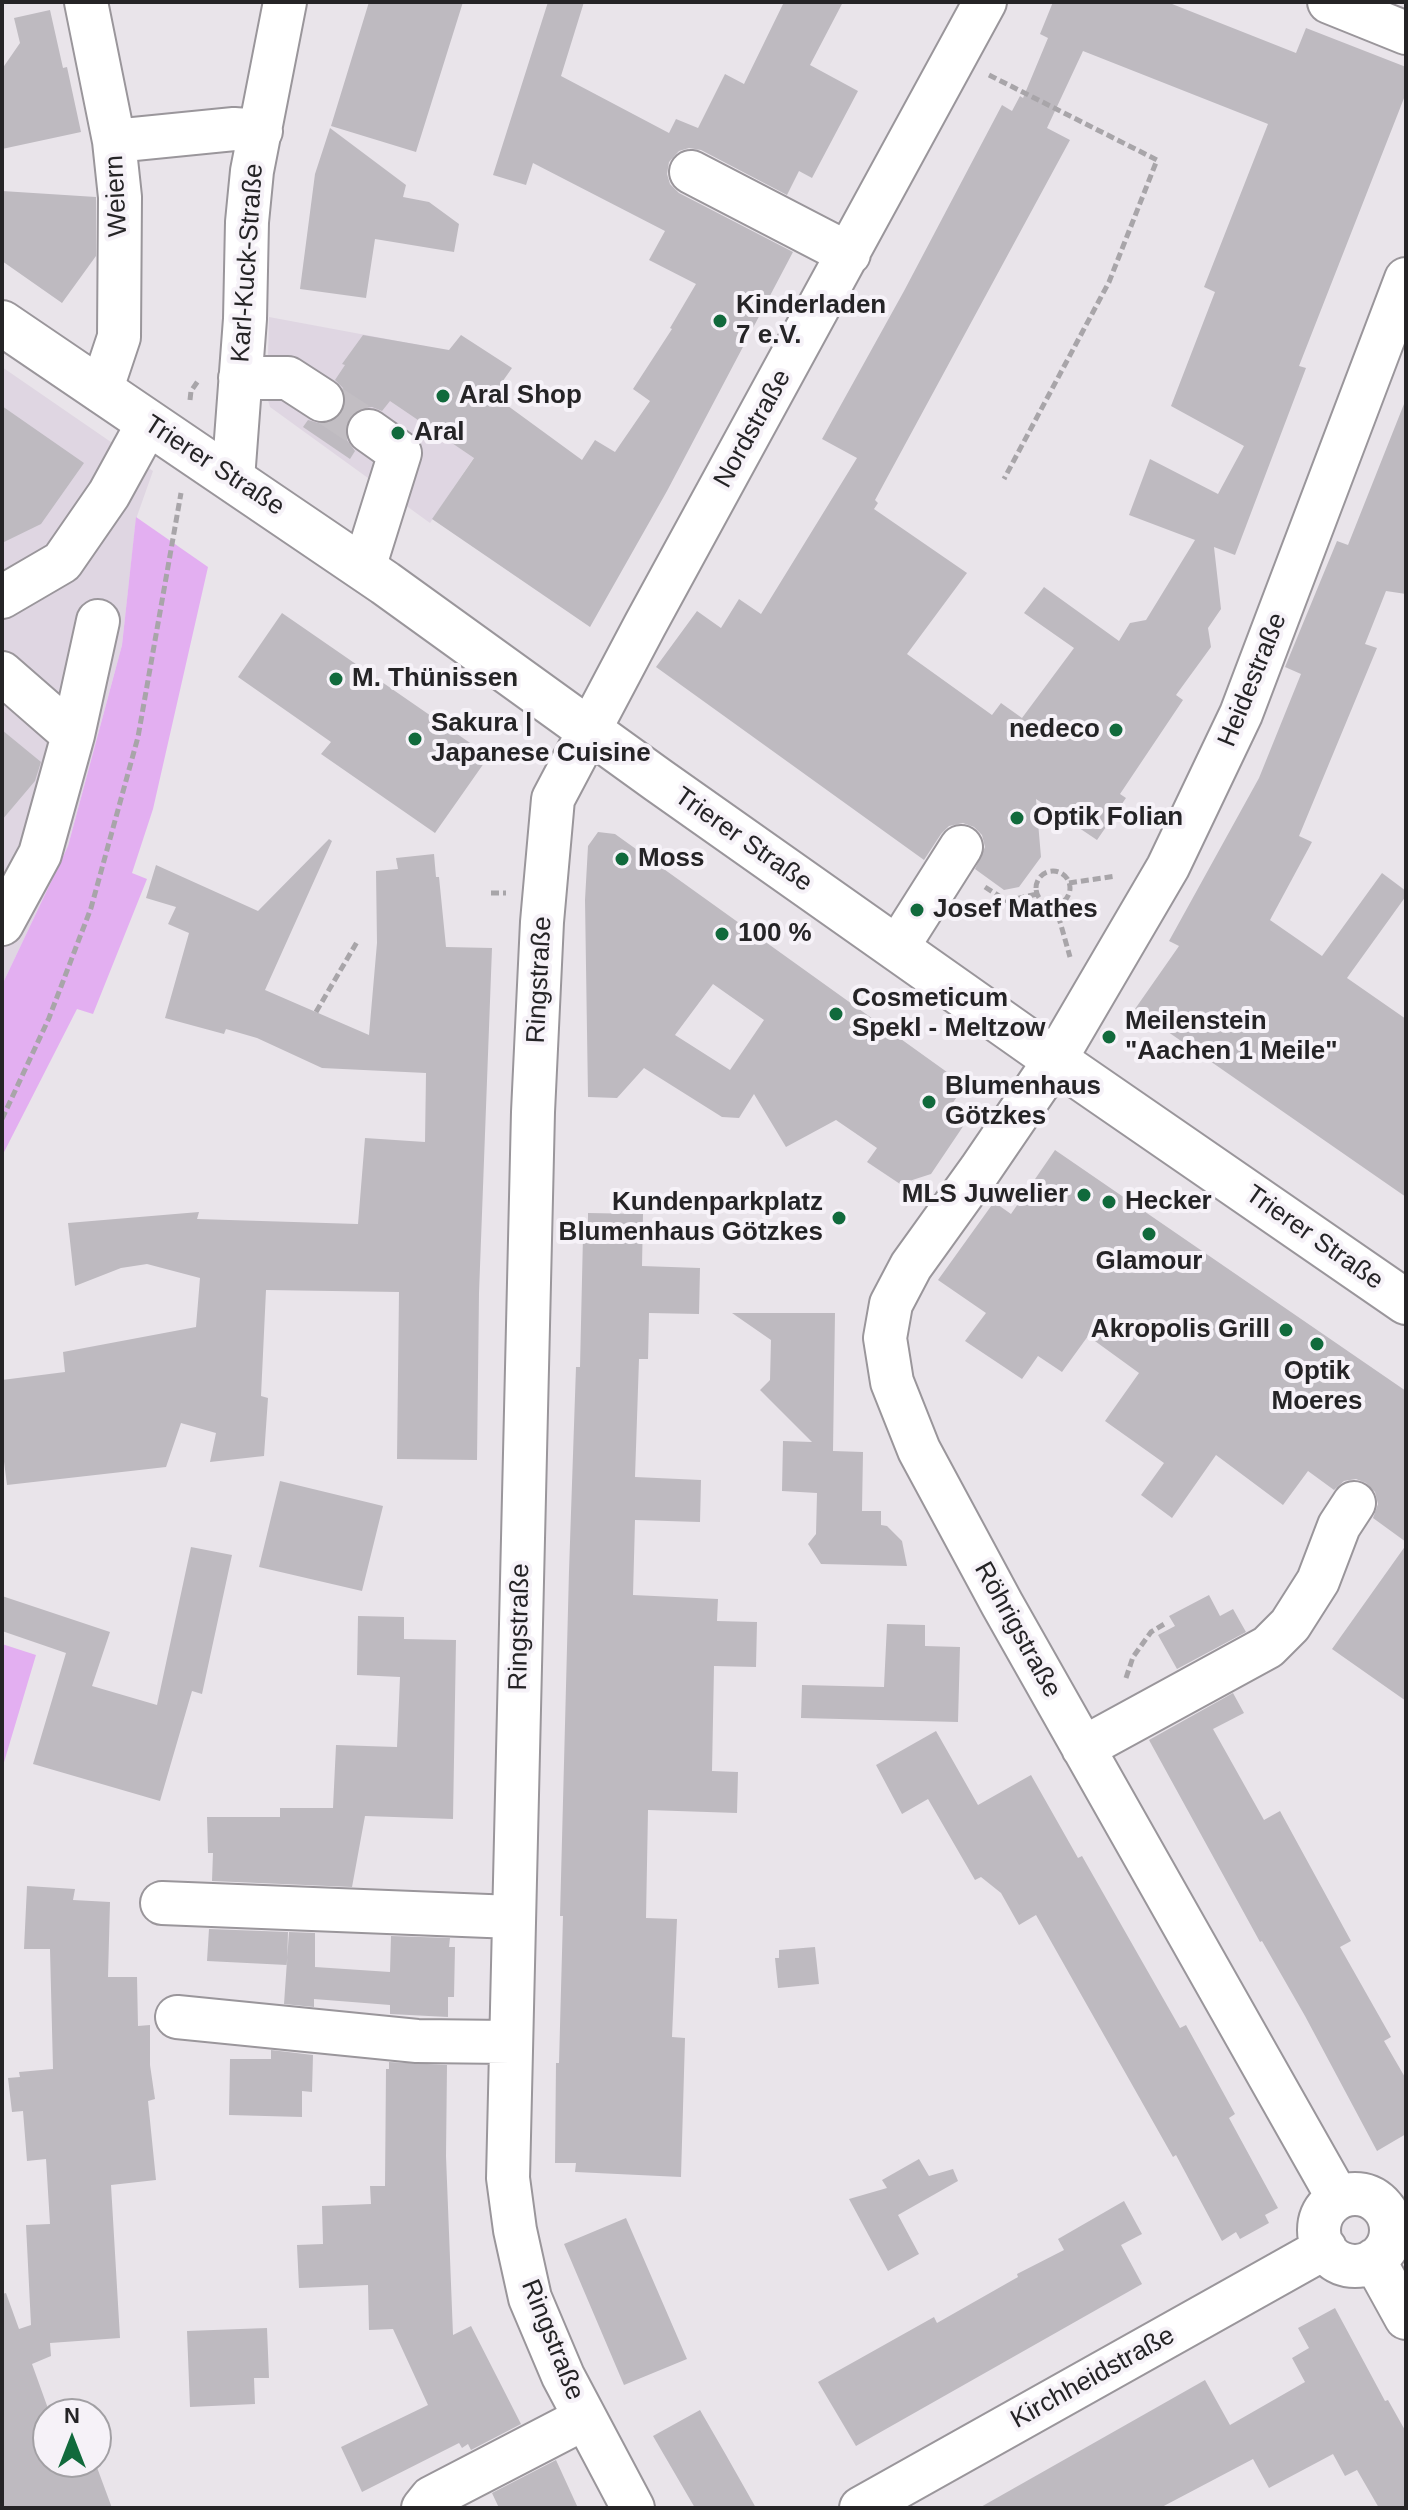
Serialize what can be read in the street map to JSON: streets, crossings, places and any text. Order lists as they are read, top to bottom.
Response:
{
  "streets": {
    "main road": ["Trierer Straße"],
    "street": [
      "Weiern",
      "Karl-Kuck-Straße",
      "Nordstraße",
      "Heidestraße",
      "Ringstraße",
      "Röhrigstraße",
      "Kirchheidstraße"
    ]
  },
  "crossings": [
    ["Weiern", "Trierer Straße"],
    ["Karl-Kuck-Straße", "Trierer Straße"],
    ["Nordstraße", "Trierer Straße"],
    ["Nordstraße", "Ringstraße"],
    ["Trierer Straße", "Heidestraße"],
    ["Trierer Straße", "Ringstraße"],
    ["Trierer Straße", "Röhrigstraße"],
    ["Heidestraße", "Röhrigstraße"],
    ["Röhrigstraße", "Kirchheidstraße"]
  ],
  "places": [
    "Kinderladen 7 e.V.",
    "Aral Shop",
    "Aral",
    "M. Thünissen",
    "nedeco",
    "Sakura | Japanese Cuisine",
    "Optik Folian",
    "Moss",
    "Josef Mathes",
    "100 %",
    "Cosmeticum Spekl - Meltzow",
    "Meilenstein \"Aachen 1 Meile\"",
    "Blumenhaus Götzkes",
    "MLS Juwelier",
    "Hecker",
    "Kundenparkplatz Blumenhaus Götzkes",
    "Glamour",
    "Akropolis Grill",
    "Optik Moeres"
  ],
  "north": "top"
}
